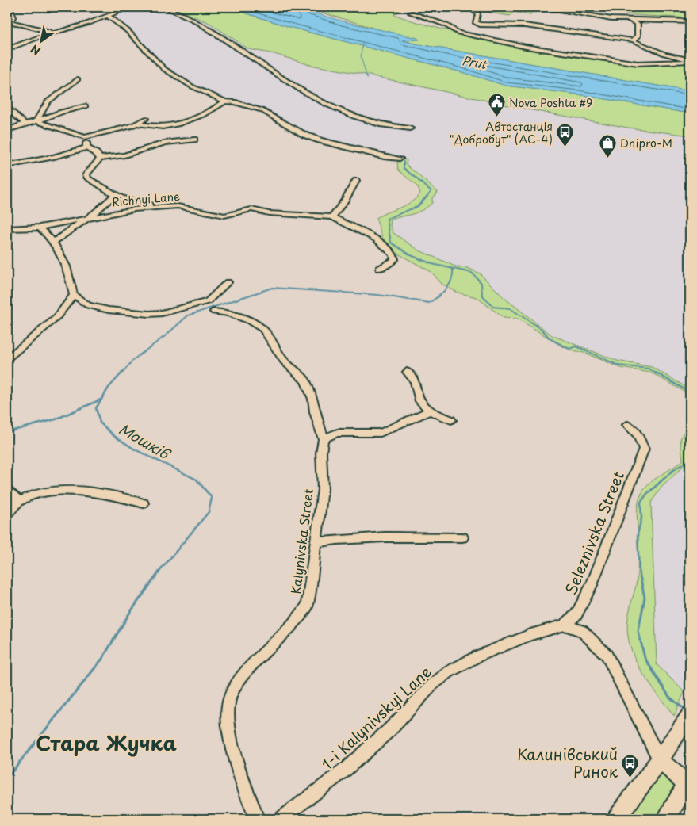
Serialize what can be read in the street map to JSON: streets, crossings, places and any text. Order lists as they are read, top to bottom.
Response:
{
  "streets": {
    "street": [
      "Richnyi Lane",
      "Seleznivska Street",
      "Kalynivska Street",
      "1-i Kalynivskyi Lane"
    ]
  },
  "crossings": [
    ["Seleznivska Street", "1-i Kalynivskyi Lane"]
  ],
  "districts": ["Стара Жучка"],
  "water": ["Prut", "Мошків"],
  "places": {
    "public building": ["Nova Poshta #9"],
    "bus stop": ["Автостанція \"Добробут\" (АС-4)", "Калинівський Ринок"],
    "shop": ["Dnipro-M"]
  },
  "north": "bottom left"
}
